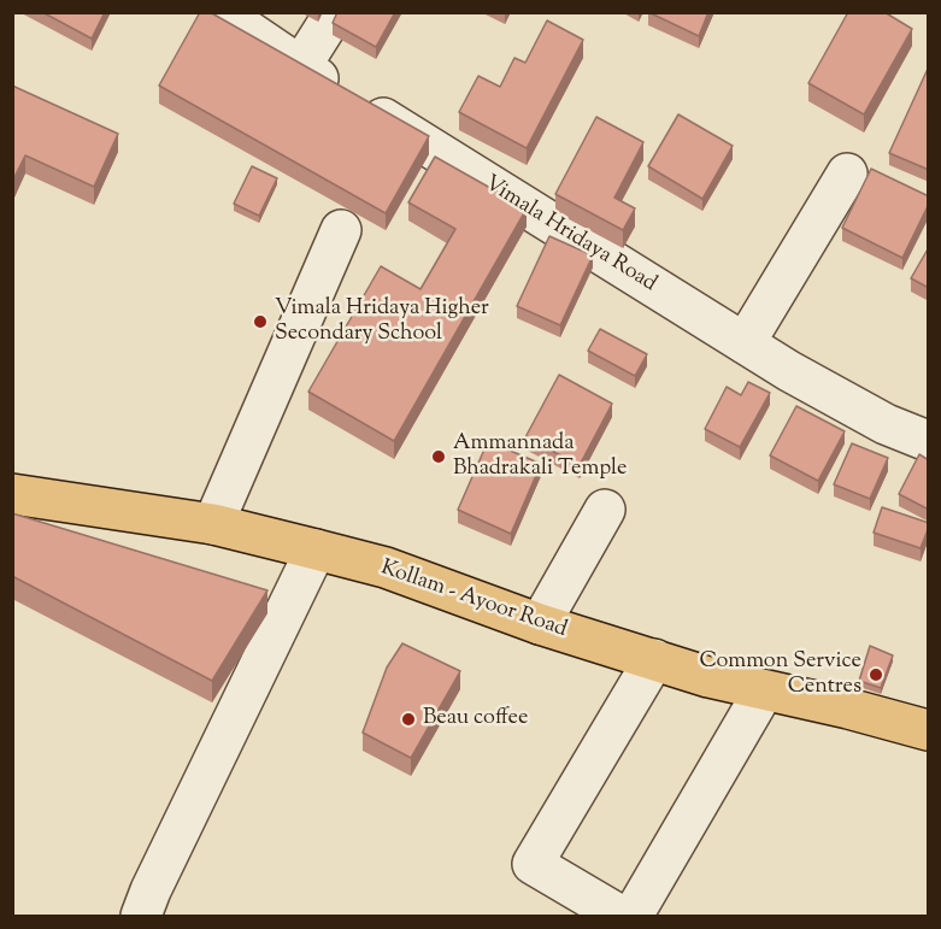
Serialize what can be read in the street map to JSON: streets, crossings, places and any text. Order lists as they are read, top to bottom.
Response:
{
  "streets": {
    "main road": ["Kollam - Ayoor Road"],
    "street": ["Vimala Hridaya Road"]
  },
  "places": [
    "Vimala Hridaya Higher Secondary School",
    "Ammannada Bhadrakali Temple",
    "Common Service Centres",
    "Beau coffee"
  ]
}
